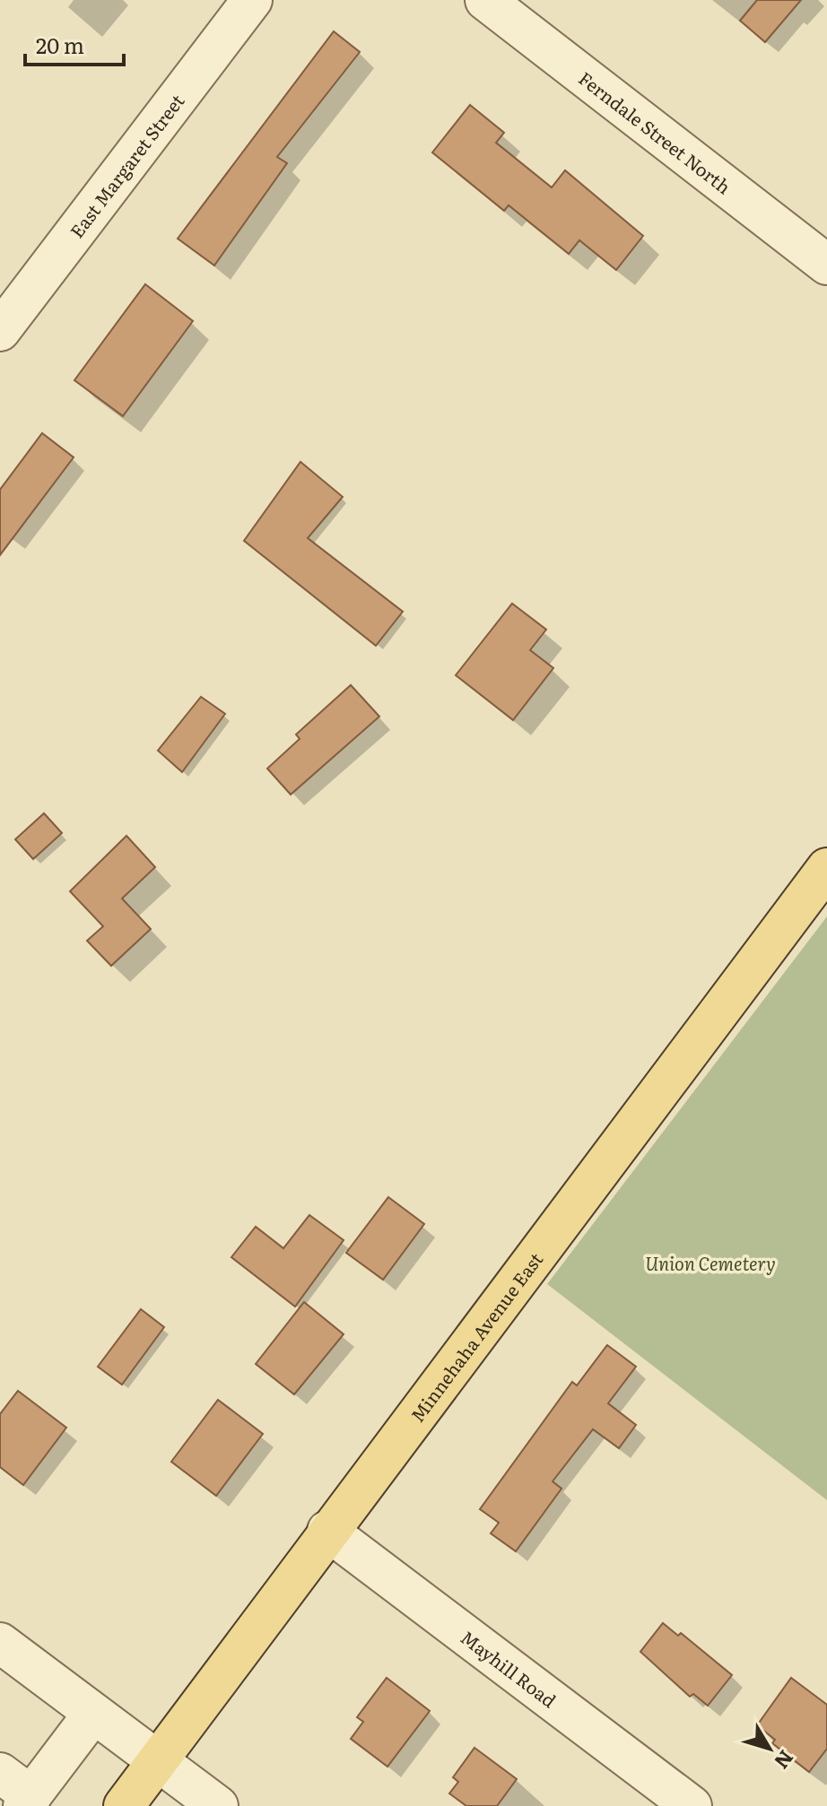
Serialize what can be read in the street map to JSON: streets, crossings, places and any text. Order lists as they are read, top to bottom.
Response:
{
  "streets": {
    "main road": ["Minnehaha Avenue East"],
    "street": ["Ferndale Street North", "East Margaret Street", "Mayhill Road"]
  },
  "crossings": [
    ["Minnehaha Avenue East", "Mayhill Road"]
  ],
  "parks": ["Union Cemetery"],
  "scale_bar": "20 m",
  "north": "bottom right"
}
